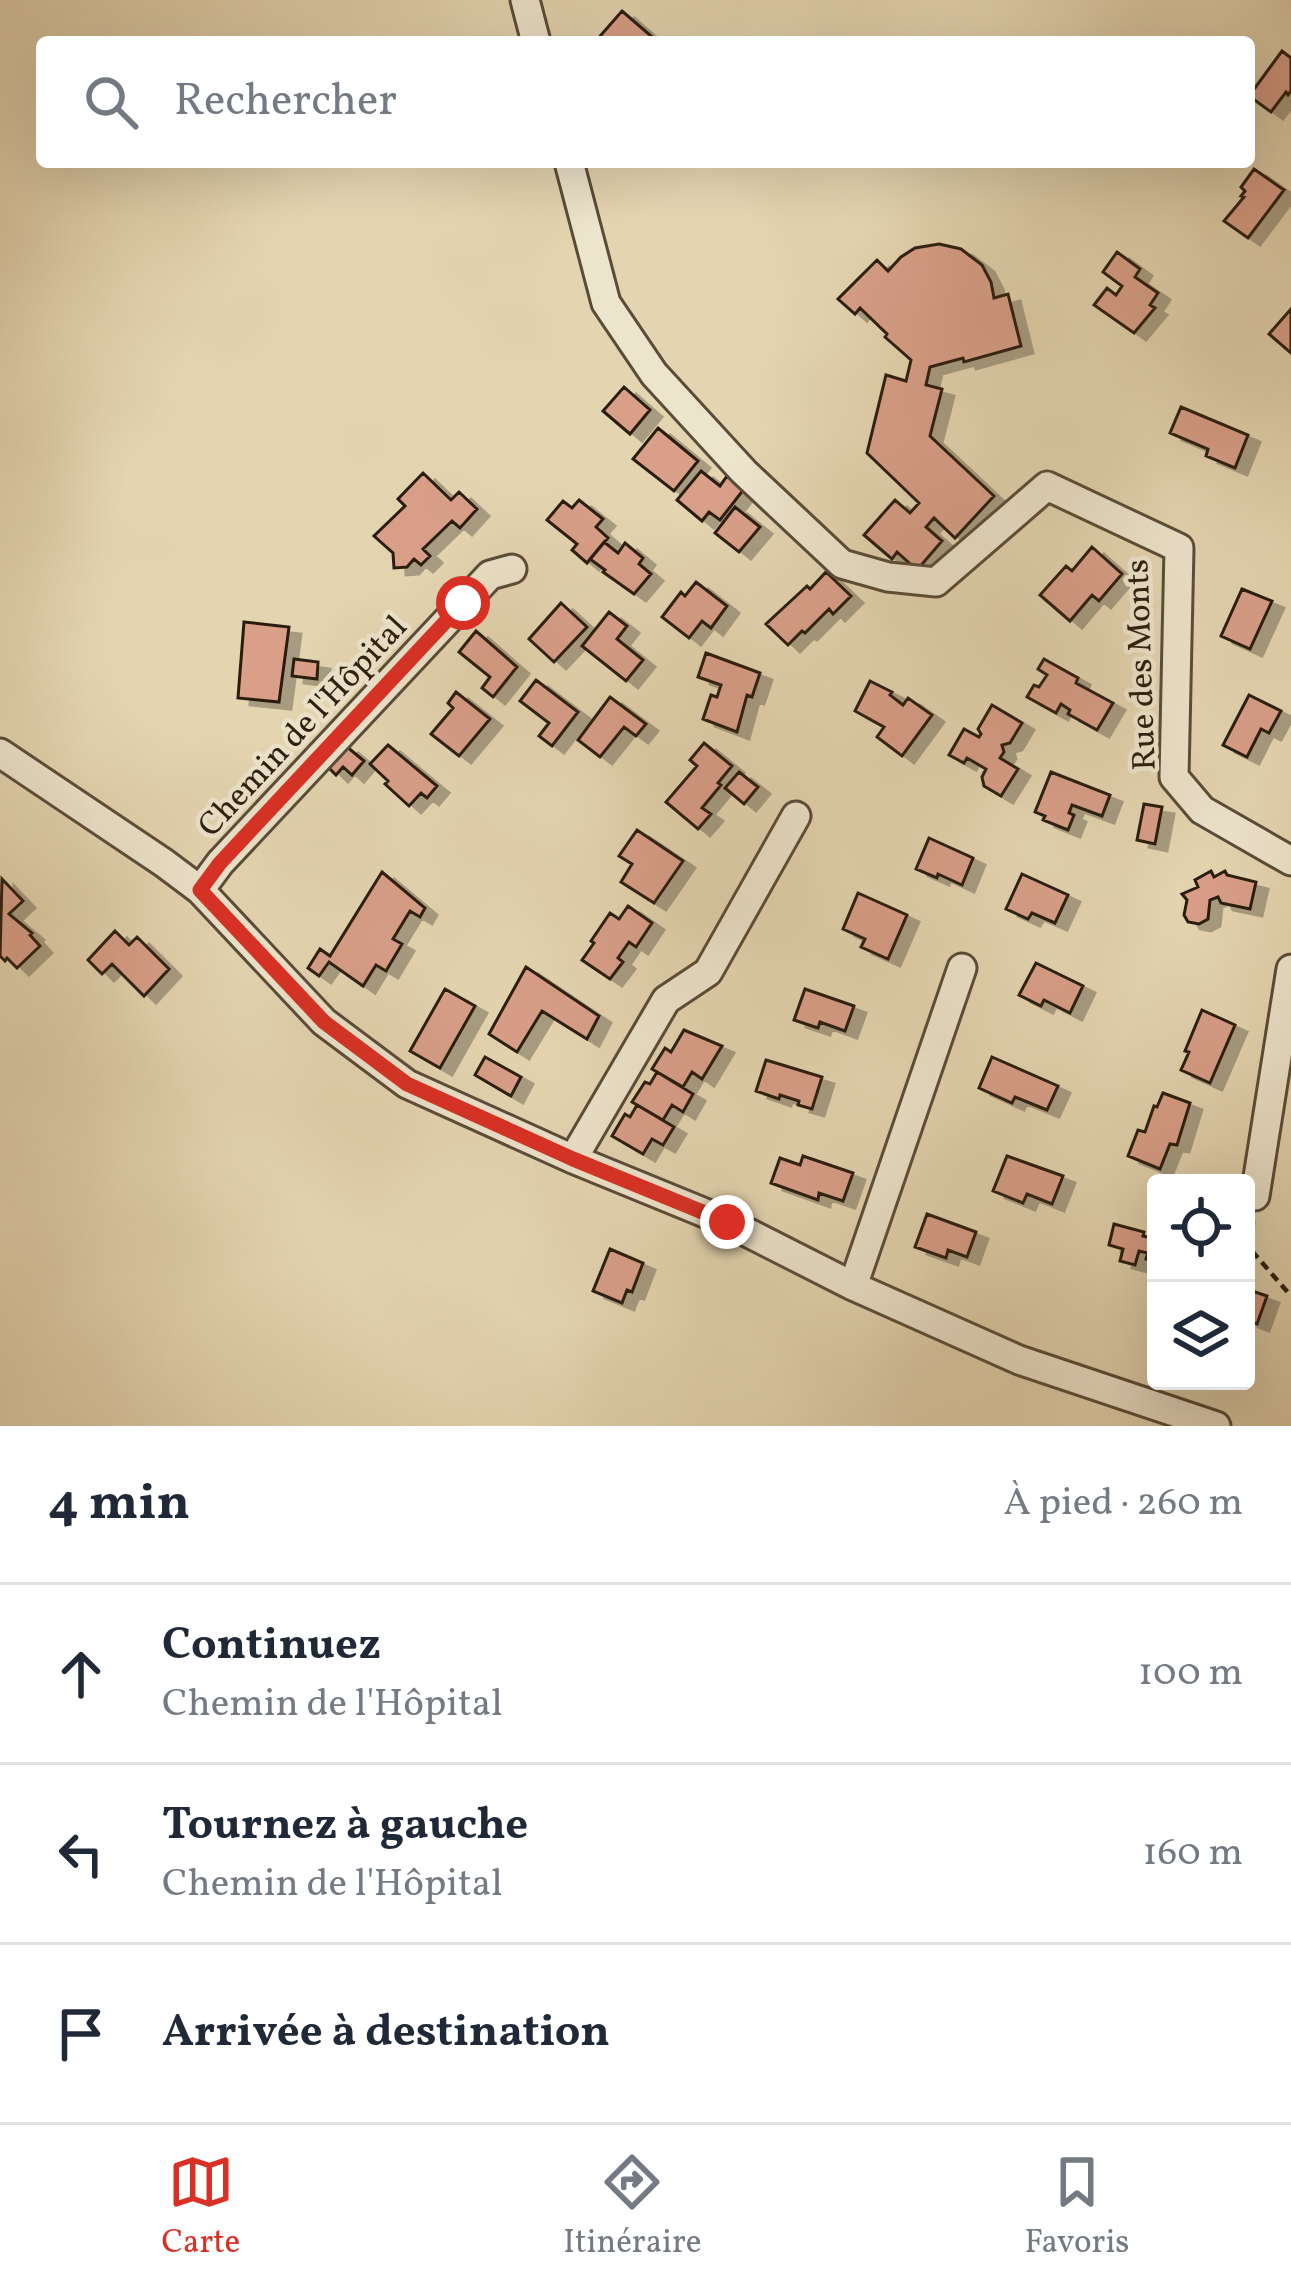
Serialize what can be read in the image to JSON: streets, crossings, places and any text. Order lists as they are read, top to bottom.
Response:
{
  "streets": {
    "street": ["Rue des Monts", "Chemin de l'Hôpital"]
  },
  "page": {
    "search": "Rechercher",
    "heading": ["4 min", "À pied · 260 m"],
    "list": [
      ["Continuez", "Chemin de l'Hôpital", "100 m"],
      ["Tournez à gauche", "Chemin de l'Hôpital", "160 m"],
      "Arrivée à destination"
    ],
    "nav": ["Carte", "Itinéraire", "Favoris"]
  }
}
